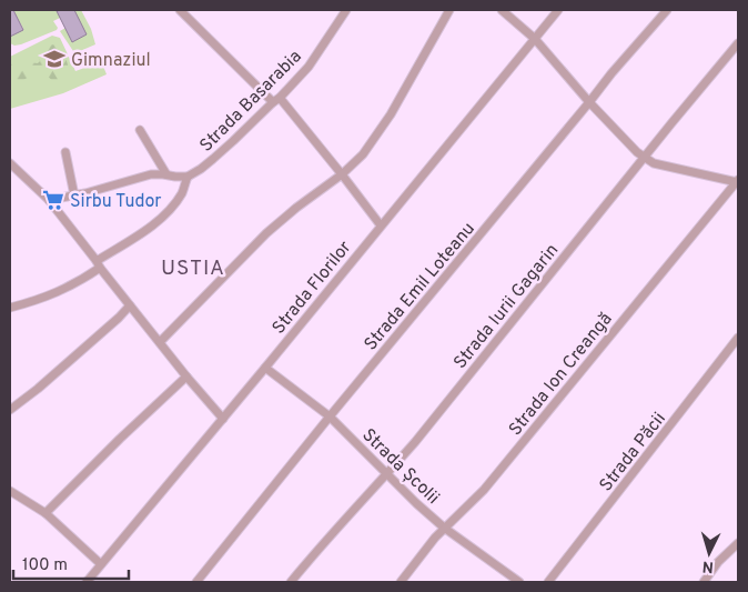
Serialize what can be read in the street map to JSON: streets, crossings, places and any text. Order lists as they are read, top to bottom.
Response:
{
  "streets": {
    "street": [
      "Strada Basarabia",
      "Strada Emil Loteanu",
      "Strada Florilor",
      "Strada Iurii Gagarin",
      "Strada Ion Creangă",
      "Strada Păcii",
      "Strada Școlii"
    ]
  },
  "crossings": [
    ["Strada Emil Loteanu", "Strada Școlii"],
    ["Strada Florilor", "Strada Școlii"],
    ["Strada Iurii Gagarin", "Strada Școlii"],
    ["Strada Ion Creangă", "Strada Școlii"]
  ],
  "districts": ["USTIA"],
  "places": {
    "school or university": ["Gimnaziul"],
    "supermarket": ["Sirbu Tudor"]
  },
  "scale_bar": "100 m",
  "north": "bottom"
}
